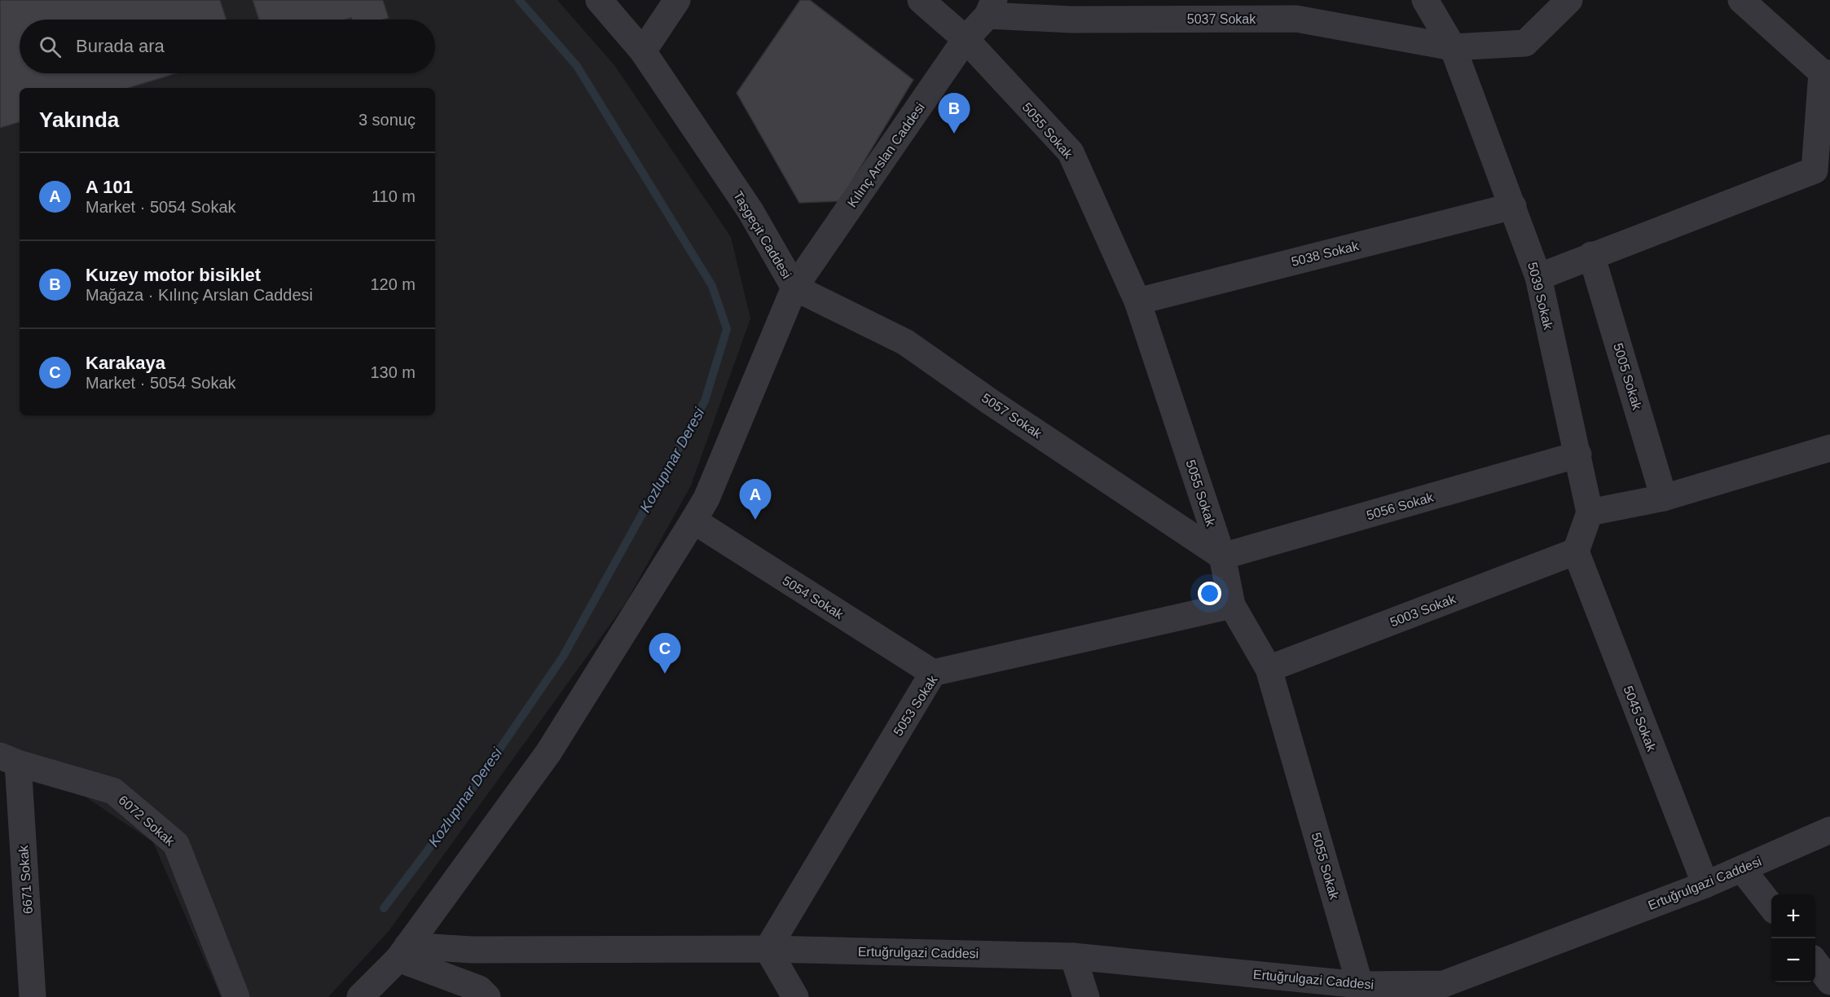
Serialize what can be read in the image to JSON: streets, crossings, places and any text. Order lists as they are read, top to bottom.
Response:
{
  "streets": {
    "street": [
      "5037 Sokak",
      "5055 Sokak",
      "Kılınç Arslan Caddesi",
      "Taşgeçit Caddesi",
      "5038 Sokak",
      "5039 Sokak",
      "5005 Sokak",
      "5057 Sokak",
      "5056 Sokak",
      "5054 Sokak",
      "5003 Sokak",
      "5053 Sokak",
      "5045 Sokak",
      "6072 Sokak",
      "6671 Sokak",
      "Ertuğrulgazi Caddesi"
    ]
  },
  "crossings": [
    ["5037 Sokak", "Kılınç Arslan Caddesi"],
    ["5037 Sokak", "5039 Sokak"],
    ["5055 Sokak", "Kılınç Arslan Caddesi"],
    ["5055 Sokak", "5038 Sokak"],
    ["5055 Sokak", "5057 Sokak"],
    ["5055 Sokak", "5056 Sokak"],
    ["5055 Sokak", "5003 Sokak"],
    ["5055 Sokak", "5053 Sokak"],
    ["5055 Sokak", "Ertuğrulgazi Caddesi"],
    ["Kılınç Arslan Caddesi", "Taşgeçit Caddesi"],
    ["Kılınç Arslan Caddesi", "5057 Sokak"],
    ["Taşgeçit Caddesi", "5057 Sokak"],
    ["Taşgeçit Caddesi", "5054 Sokak"],
    ["Taşgeçit Caddesi", "Ertuğrulgazi Caddesi"],
    ["5038 Sokak", "5039 Sokak"],
    ["5039 Sokak", "5056 Sokak"],
    ["5057 Sokak", "5056 Sokak"],
    ["5054 Sokak", "5053 Sokak"],
    ["5003 Sokak", "5045 Sokak"],
    ["5053 Sokak", "Ertuğrulgazi Caddesi"],
    ["5045 Sokak", "Ertuğrulgazi Caddesi"],
    ["6072 Sokak", "6671 Sokak"]
  ],
  "water": ["Kozlupınar Deresi"],
  "page": {
    "search": "Burada ara",
    "heading": ["Yakında", "3 sonuç"],
    "pins": ["B", "A", "C"],
    "list": [
      {
        "mark": "A",
        "name": "A 101",
        "note": "Market · 5054 Sokak",
        "value": "110 m"
      },
      {
        "mark": "B",
        "name": "Kuzey motor bisiklet",
        "note": "Mağaza · Kılınç Arslan Caddesi",
        "value": "120 m"
      },
      {
        "mark": "C",
        "name": "Karakaya",
        "note": "Market · 5054 Sokak",
        "value": "130 m"
      }
    ],
    "map_buttons": ["+", "−"]
  }
}
